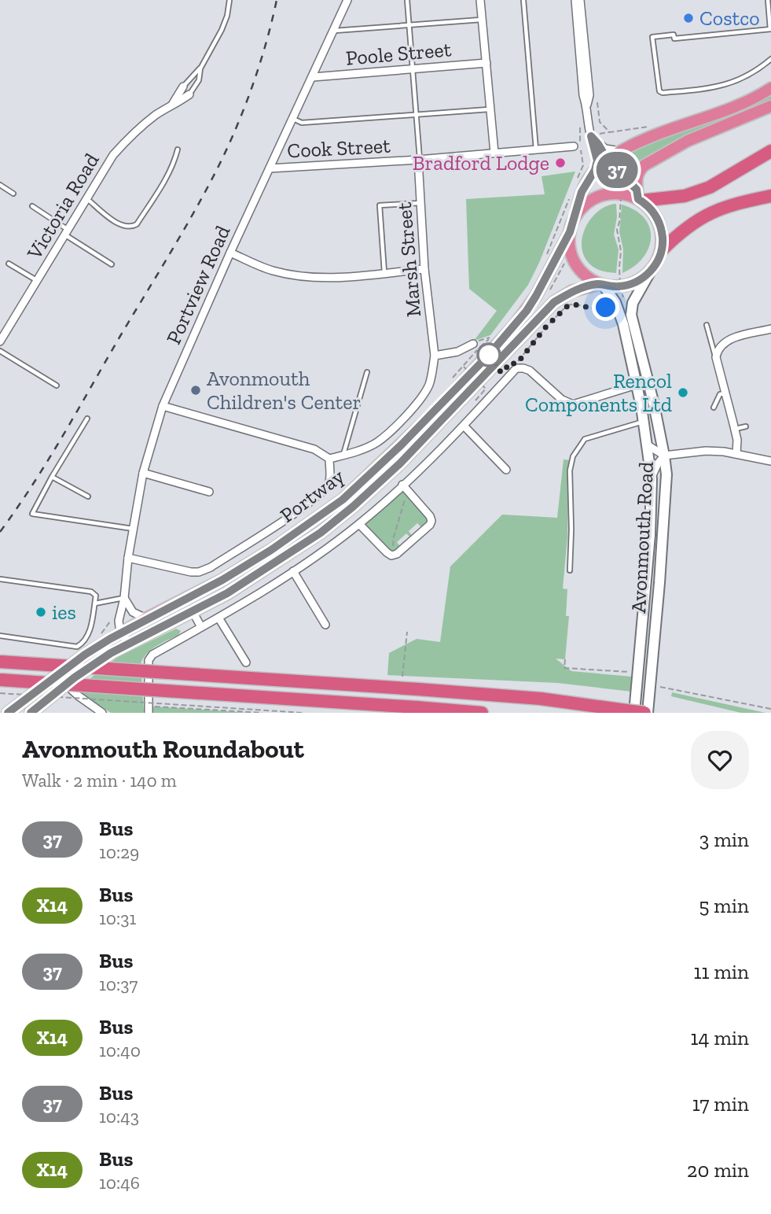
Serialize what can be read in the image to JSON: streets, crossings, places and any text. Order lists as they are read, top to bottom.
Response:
{
  "streets": {
    "highway": ["Portway"],
    "main road": ["Avonmouth Road"],
    "street": [
      "Poole Street",
      "Cook Street",
      "Victoria Road",
      "Marsh Street",
      "Portview Road"
    ]
  },
  "crossings": [
    ["Poole Street", "Portview Road"],
    ["Cook Street", "Marsh Street"],
    ["Cook Street", "Portview Road"],
    ["Marsh Street", "Portway"],
    ["Portview Road", "Portway"],
    ["Portway", "Avonmouth Road"]
  ],
  "places": [
    "Costco",
    "Bradford Lodge",
    "Avonmouth Children's Center",
    "Rencol Components Ltd",
    "ies"
  ],
  "lines": ["bus line 37"],
  "page": {
    "on_map": "37",
    "heading": ["Avonmouth Roundabout", "Walk · 2 min · 140 m"],
    "list": [
      {
        "mark": "37",
        "name": "Bus",
        "note": "10:29",
        "value": "3 min"
      },
      {
        "mark": "X14",
        "name": "Bus",
        "note": "10:31",
        "value": "5 min"
      },
      {
        "mark": "37",
        "name": "Bus",
        "note": "10:37",
        "value": "11 min"
      },
      {
        "mark": "X14",
        "name": "Bus",
        "note": "10:40",
        "value": "14 min"
      },
      {
        "mark": "37",
        "name": "Bus",
        "note": "10:43",
        "value": "17 min"
      },
      {
        "mark": "X14",
        "name": "Bus",
        "note": "10:46",
        "value": "20 min"
      }
    ]
  }
}
